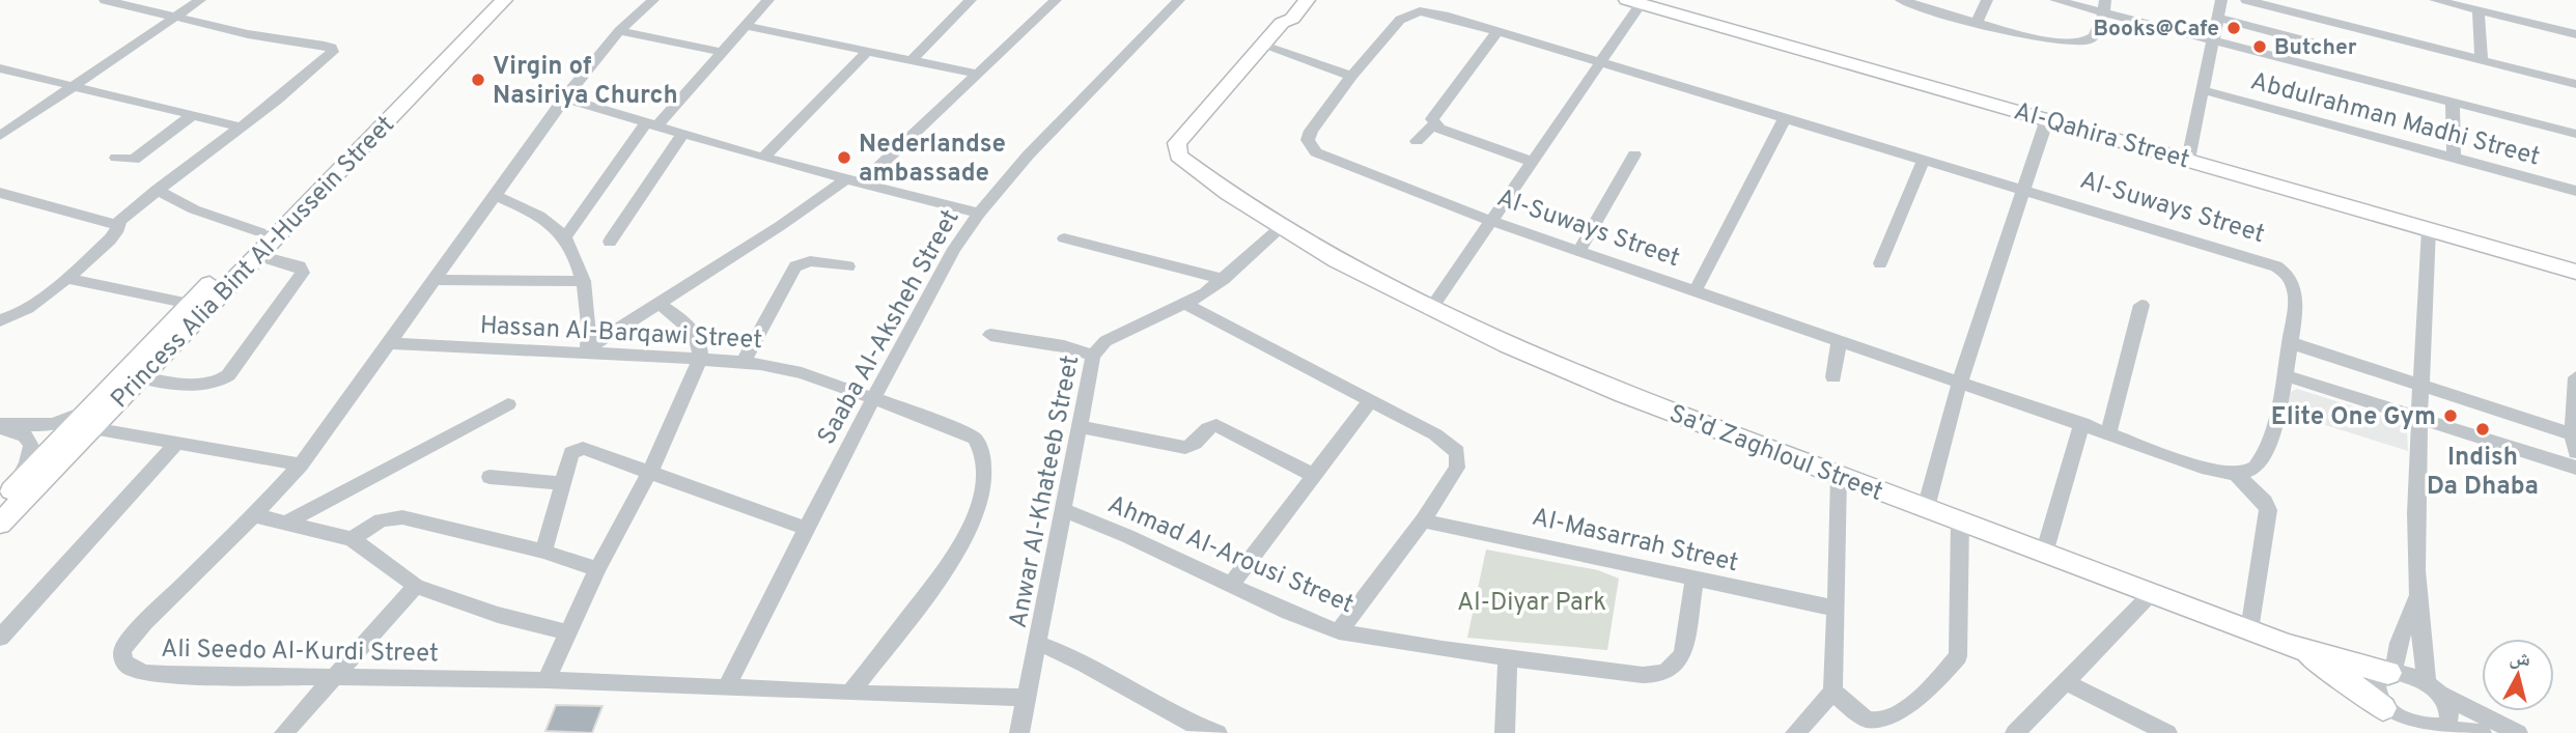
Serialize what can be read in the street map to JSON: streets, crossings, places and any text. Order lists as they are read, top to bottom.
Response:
{
  "streets": {
    "main road": ["Al-Qahira Street", "Princess Alia Bint Al-Hussein Street", "Sa'd Zaghloul Street"],
    "street": [
      "Abdulrahman Madhi Street",
      "Al-Suways Street",
      "Saaba Al-Aksheh Street",
      "Hassan Al-Barqawi Street",
      "Anwar Al-Khateeb Street",
      "Al-Masarrah Street",
      "Ahmad Al-Arousi Street",
      "Ali Seedo Al-Kurdi Street"
    ]
  },
  "crossings": [
    ["Saaba Al-Aksheh Street", "Hassan Al-Barqawi Street"],
    ["Saaba Al-Aksheh Street", "Ali Seedo Al-Kurdi Street"],
    ["Hassan Al-Barqawi Street", "Ali Seedo Al-Kurdi Street"],
    ["Sa'd Zaghloul Street", "Anwar Al-Khateeb Street"],
    ["Anwar Al-Khateeb Street", "Ahmad Al-Arousi Street"],
    ["Anwar Al-Khateeb Street", "Ali Seedo Al-Kurdi Street"],
    ["Al-Masarrah Street", "Ahmad Al-Arousi Street"]
  ],
  "parks": ["Al-Diyar Park"],
  "places": [
    "Books@Cafe",
    "Butcher",
    "Virgin of Nasiriya Church",
    "Nederlandse ambassade",
    "Elite One Gym",
    "Indish Da Dhaba"
  ],
  "north": "top"
}
